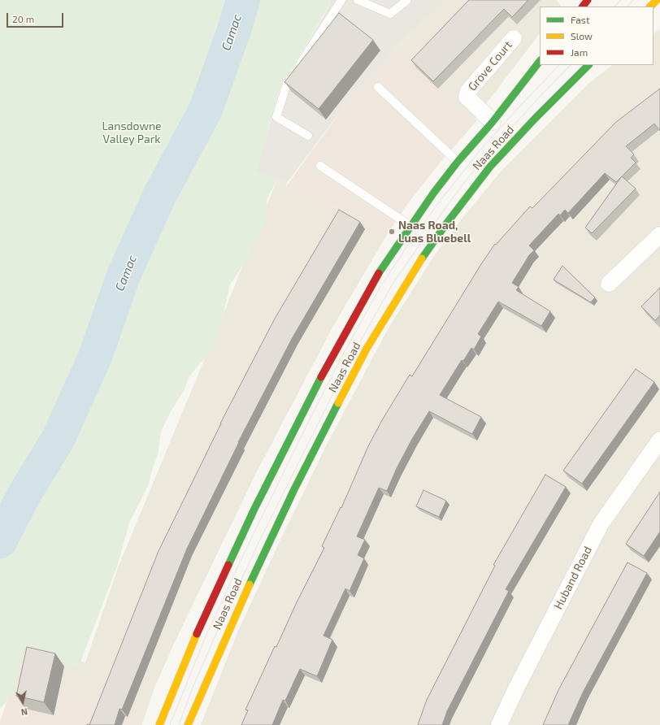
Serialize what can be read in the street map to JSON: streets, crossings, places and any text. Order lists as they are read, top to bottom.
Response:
{
  "streets": {
    "main road": ["Naas Road"],
    "street": ["Grove Court", "Huband Road"]
  },
  "crossings": [
    ["Grove Court", "Naas Road"]
  ],
  "water": ["Camac"],
  "parks": ["Lansdowne Valley Park"],
  "places": ["Naas Road, Luas Bluebell"],
  "legend": ["Fast", "Slow", "Jam"],
  "scale_bar": "20 m",
  "north": "bottom"
}
